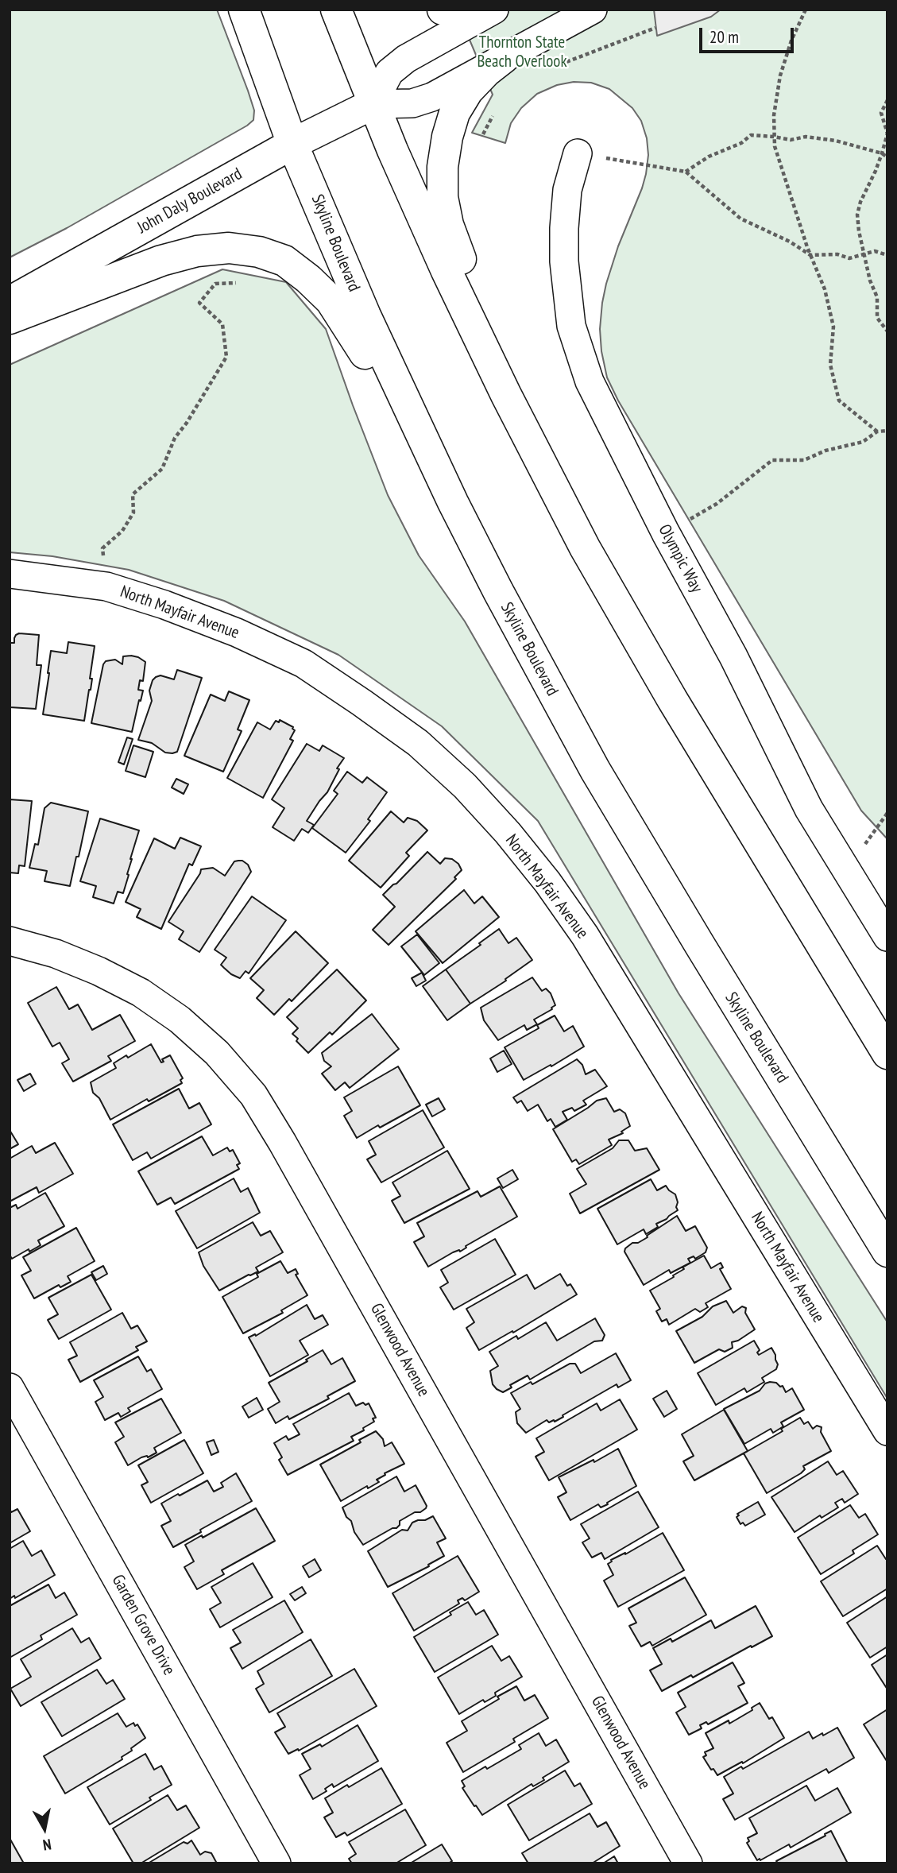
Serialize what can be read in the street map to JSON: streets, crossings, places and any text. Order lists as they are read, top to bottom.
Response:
{
  "streets": {
    "main road": ["John Daly Boulevard", "Skyline Boulevard"],
    "street": [
      "Olympic Way",
      "North Mayfair Avenue",
      "Glenwood Avenue",
      "Garden Grove Drive"
    ]
  },
  "crossings": [
    ["John Daly Boulevard", "Skyline Boulevard"]
  ],
  "parks": ["Thornton State Beach Overlook"],
  "scale_bar": "20 m",
  "north": "bottom"
}
